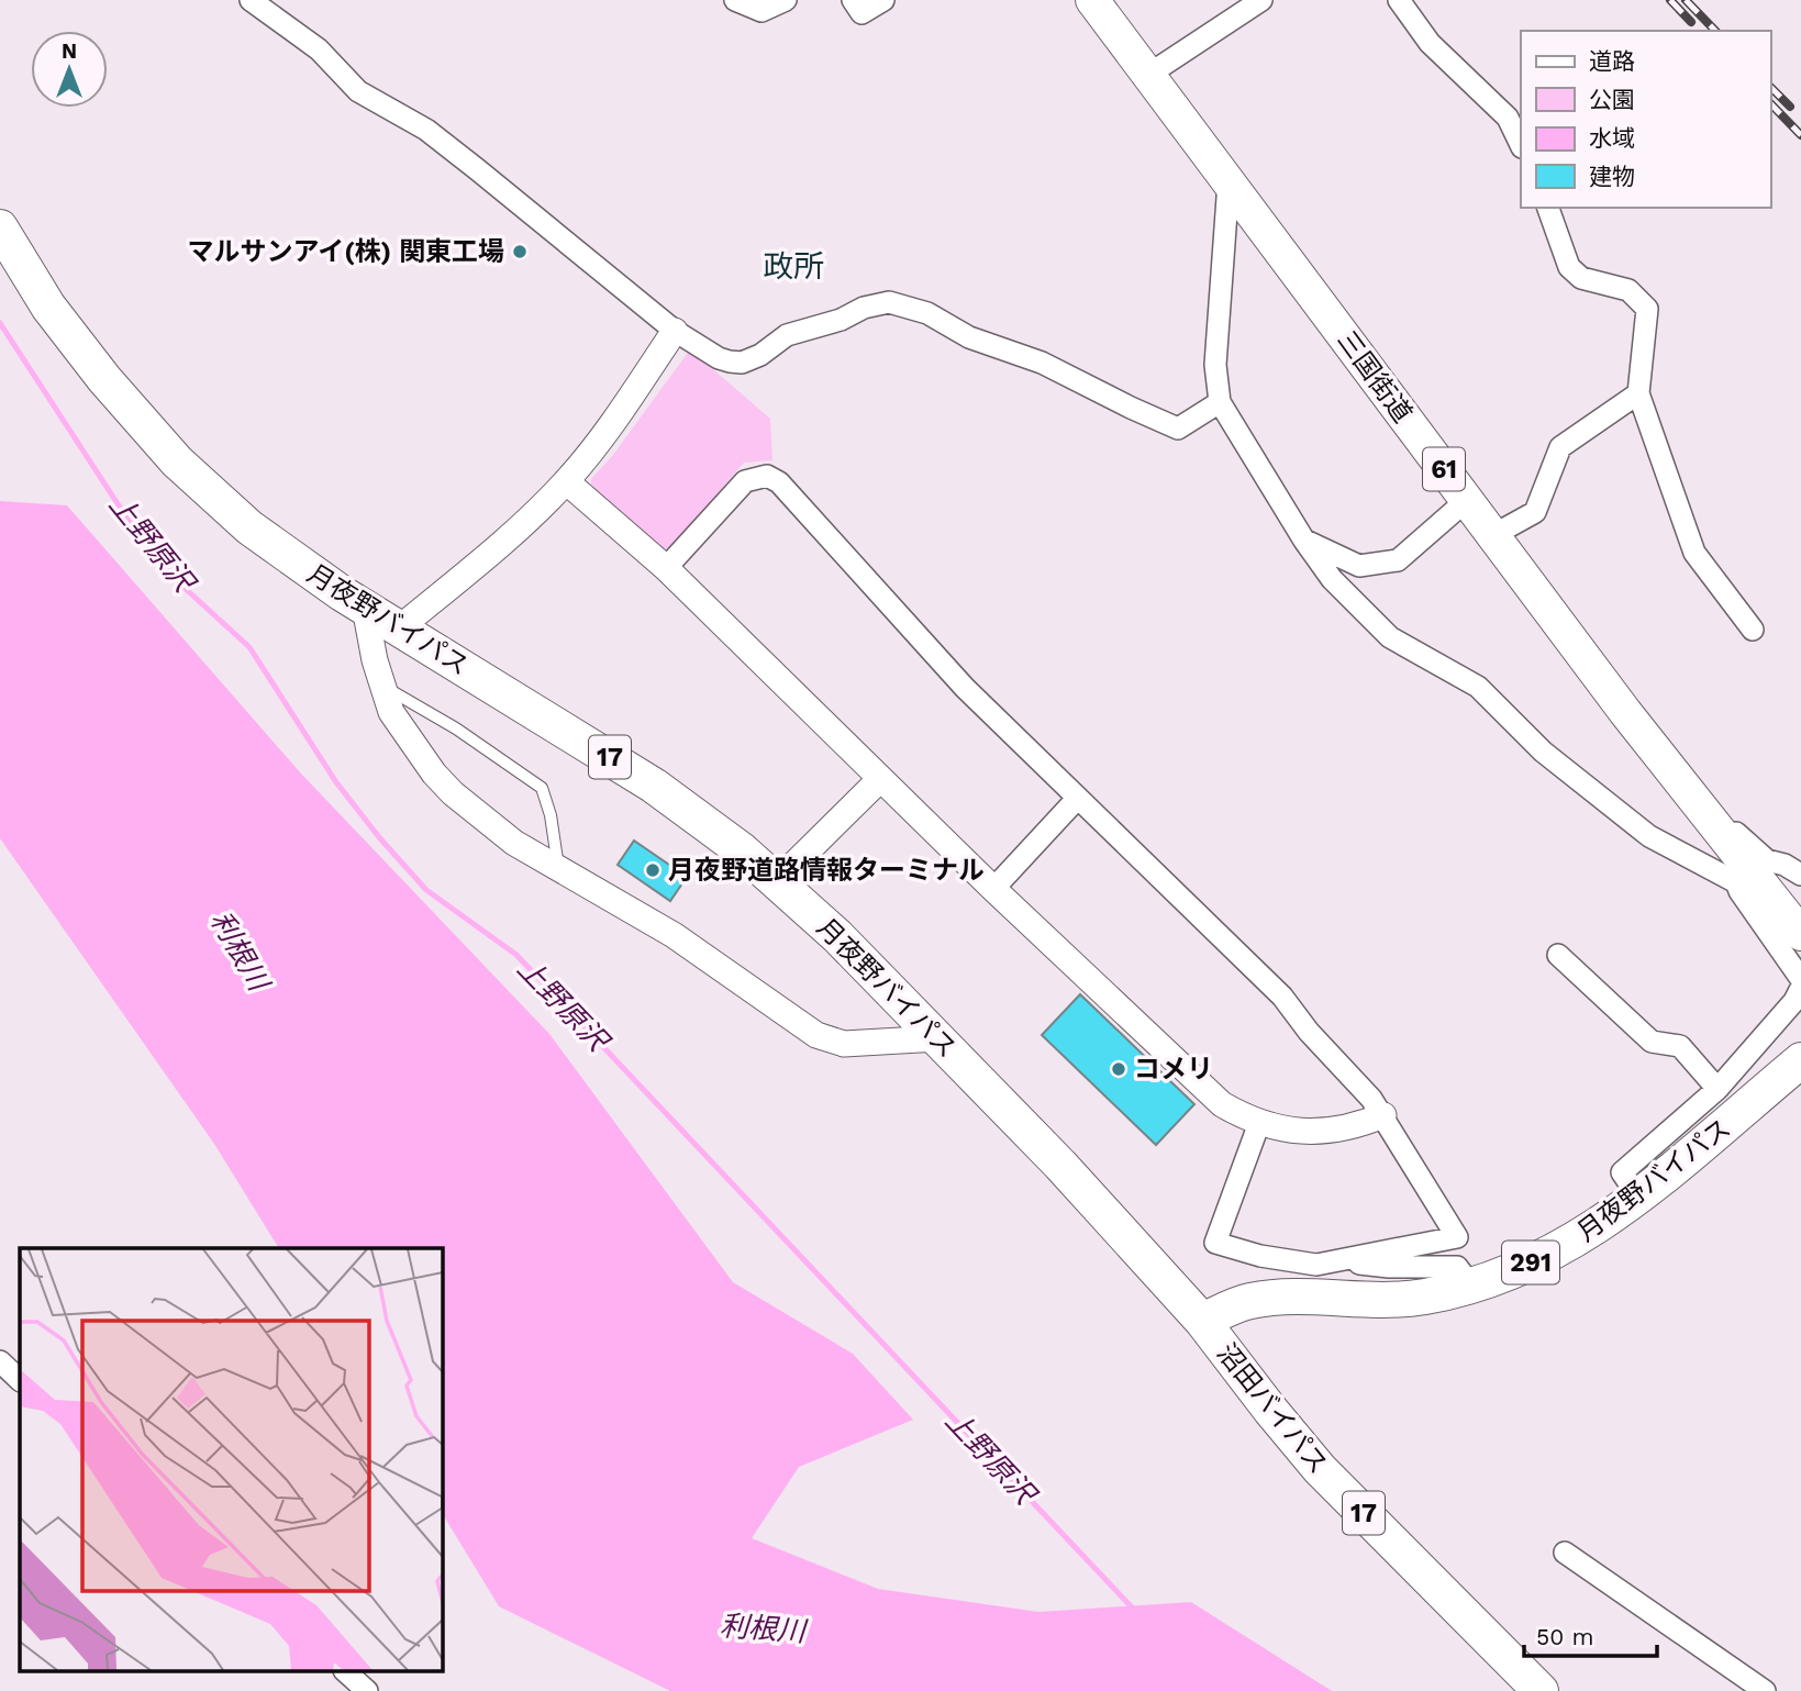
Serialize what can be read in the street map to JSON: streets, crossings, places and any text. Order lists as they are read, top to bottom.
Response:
{
  "streets": {
    "highway": [
      "月夜野バイパス",
      "17",
      "291",
      "沼田バイパス"
    ],
    "main road": ["三国街道", "61"]
  },
  "crossings": [
    ["月夜野バイパス", "沼田バイパス"]
  ],
  "districts": ["政所"],
  "water": ["上野原沢", "利根川"],
  "places": ["マルサンアイ(株) 関東工場", "月夜野道路情報ターミナル", "コメリ"],
  "legend": [
    "道路",
    "公園",
    "水域",
    "建物"
  ],
  "scale_bar": "50 m",
  "north": "top"
}
